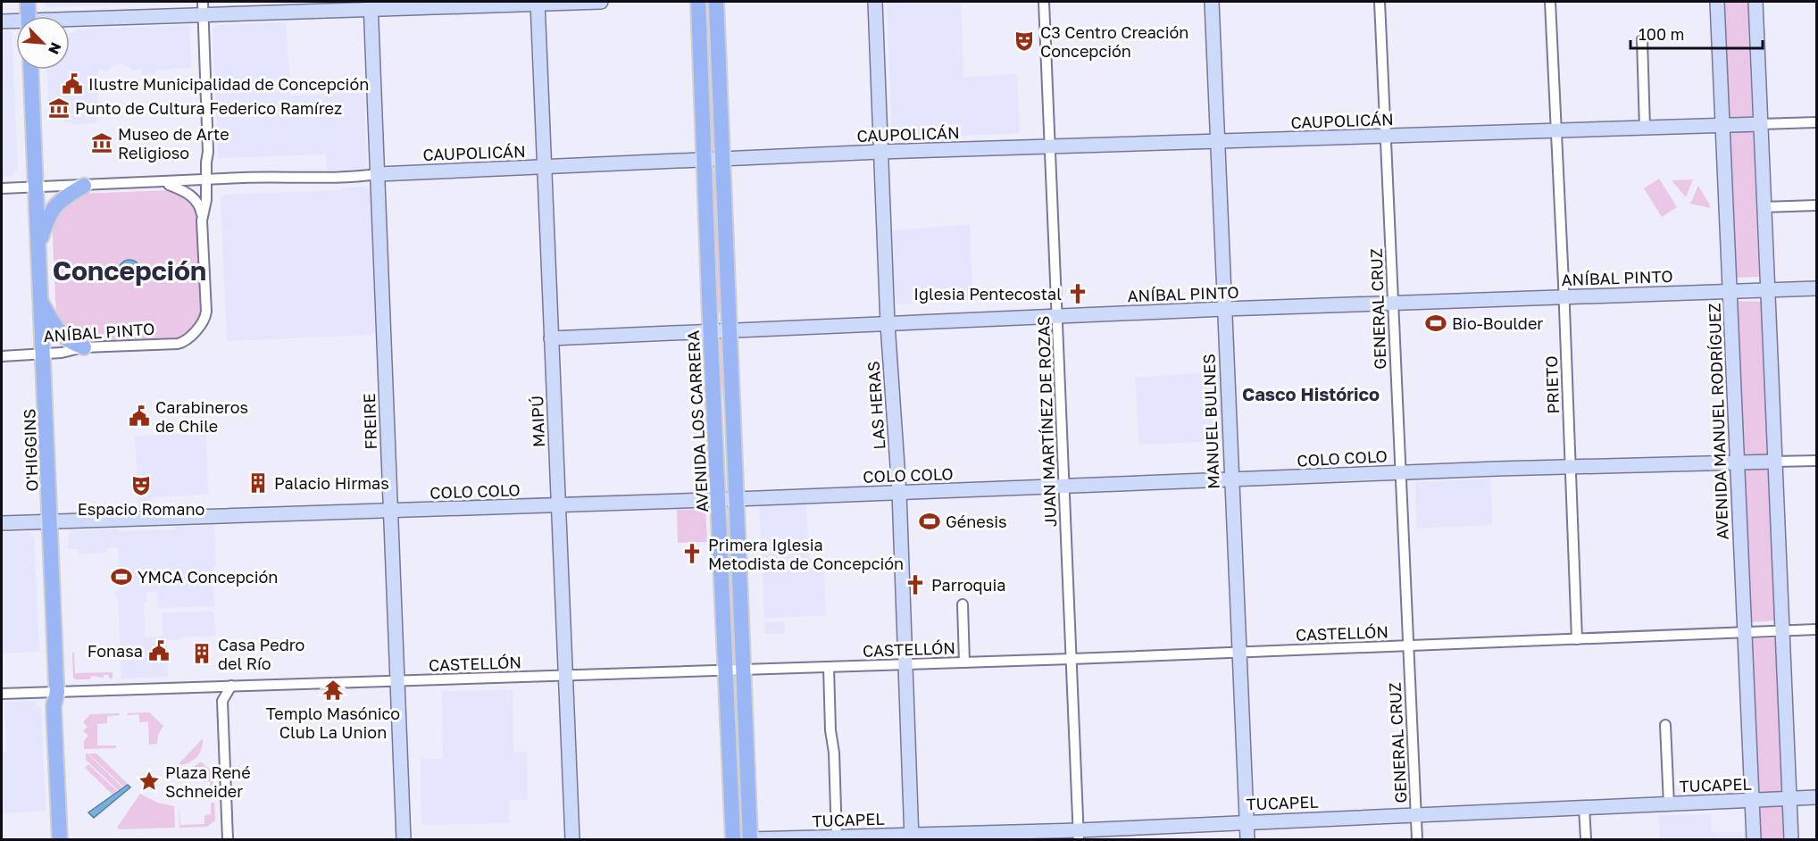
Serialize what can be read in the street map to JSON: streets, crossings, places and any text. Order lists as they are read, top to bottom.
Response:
{
  "streets": {
    "main road": [
      "CAUPOLICÁN",
      "ANÍBAL PINTO",
      "LAS HERAS",
      "FREIRE",
      "MAIPÚ",
      "AVENIDA LOS CARRERA",
      "MANUEL BULNES",
      "AVENIDA MANUEL RODRÍGUEZ",
      "O'HIGGINS",
      "COLO COLO",
      "TUCAPEL"
    ],
    "street": [
      "GENERAL CRUZ",
      "PRIETO",
      "JUAN MARTÍNEZ DE ROZAS",
      "CASTELLÓN"
    ]
  },
  "crossings": [
    ["CAUPOLICÁN", "ANÍBAL PINTO"],
    ["CAUPOLICÁN", "GENERAL CRUZ"],
    ["CAUPOLICÁN", "PRIETO"],
    ["CAUPOLICÁN", "LAS HERAS"],
    ["CAUPOLICÁN", "FREIRE"],
    ["CAUPOLICÁN", "MAIPÚ"],
    ["CAUPOLICÁN", "AVENIDA LOS CARRERA"],
    ["CAUPOLICÁN", "JUAN MARTÍNEZ DE ROZAS"],
    ["CAUPOLICÁN", "MANUEL BULNES"],
    ["CAUPOLICÁN", "AVENIDA MANUEL RODRÍGUEZ"],
    ["CAUPOLICÁN", "O'HIGGINS"],
    ["ANÍBAL PINTO", "GENERAL CRUZ"],
    ["ANÍBAL PINTO", "PRIETO"],
    ["ANÍBAL PINTO", "LAS HERAS"],
    ["ANÍBAL PINTO", "MAIPÚ"],
    ["ANÍBAL PINTO", "AVENIDA LOS CARRERA"],
    ["ANÍBAL PINTO", "JUAN MARTÍNEZ DE ROZAS"],
    ["ANÍBAL PINTO", "MANUEL BULNES"],
    ["ANÍBAL PINTO", "AVENIDA MANUEL RODRÍGUEZ"],
    ["ANÍBAL PINTO", "O'HIGGINS"],
    ["GENERAL CRUZ", "COLO COLO"],
    ["GENERAL CRUZ", "CASTELLÓN"],
    ["GENERAL CRUZ", "TUCAPEL"],
    ["PRIETO", "COLO COLO"],
    ["PRIETO", "CASTELLÓN"],
    ["LAS HERAS", "COLO COLO"],
    ["LAS HERAS", "CASTELLÓN"],
    ["LAS HERAS", "TUCAPEL"],
    ["FREIRE", "COLO COLO"],
    ["FREIRE", "CASTELLÓN"],
    ["MAIPÚ", "COLO COLO"],
    ["MAIPÚ", "CASTELLÓN"],
    ["AVENIDA LOS CARRERA", "COLO COLO"],
    ["AVENIDA LOS CARRERA", "CASTELLÓN"],
    ["JUAN MARTÍNEZ DE ROZAS", "COLO COLO"],
    ["JUAN MARTÍNEZ DE ROZAS", "CASTELLÓN"],
    ["JUAN MARTÍNEZ DE ROZAS", "TUCAPEL"],
    ["MANUEL BULNES", "COLO COLO"],
    ["MANUEL BULNES", "CASTELLÓN"],
    ["MANUEL BULNES", "TUCAPEL"],
    ["AVENIDA MANUEL RODRÍGUEZ", "COLO COLO"],
    ["AVENIDA MANUEL RODRÍGUEZ", "CASTELLÓN"],
    ["AVENIDA MANUEL RODRÍGUEZ", "TUCAPEL"],
    ["O'HIGGINS", "COLO COLO"],
    ["O'HIGGINS", "CASTELLÓN"]
  ],
  "districts": ["Concepción", "Casco Histórico"],
  "places": {
    "theatre": ["C3 Centro Creación Concepción", "Espacio Romano"],
    "public building": ["Ilustre Municipalidad de Concepción", "Carabineros de Chile", "Fonasa"],
    "museum": ["Punto de Cultura Federico Ramírez", "Museo de Arte Religioso"],
    "church": ["Iglesia Pentecostal", "Primera Iglesia Metodista de Concepción", "Parroquia"],
    "sports": ["Bio-Boulder", "Génesis", "YMCA Concepción"],
    "building": ["Palacio Hirmas", "Casa Pedro del Río"],
    "temple": ["Templo Masónico Club La Union"],
    "place": ["Plaza René Schneider"]
  },
  "scale_bar": "100 m",
  "north": "bottom right"
}
